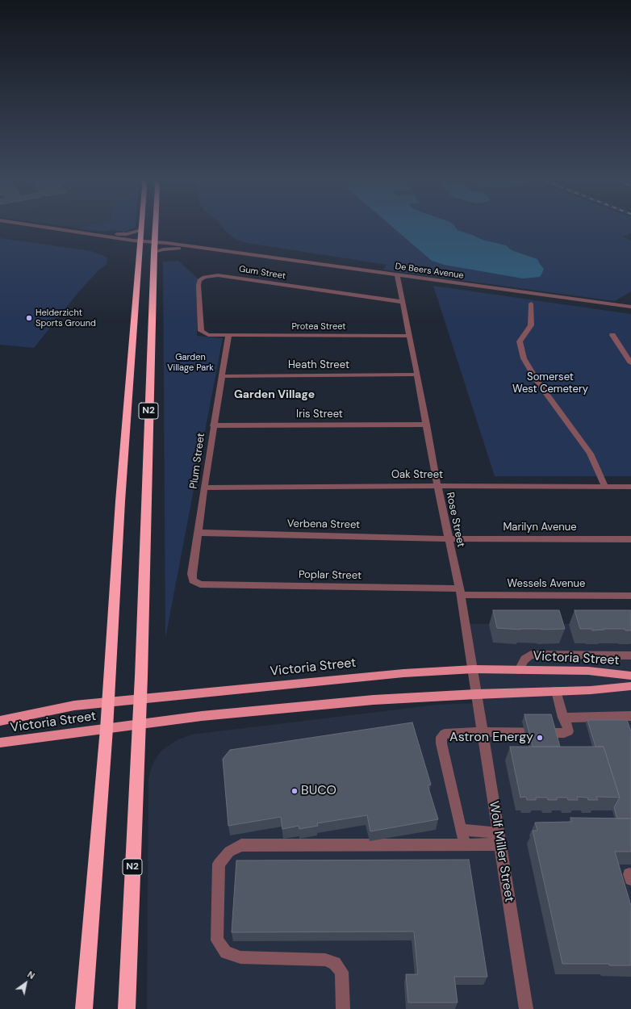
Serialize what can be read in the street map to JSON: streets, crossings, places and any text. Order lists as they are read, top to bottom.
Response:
{
  "streets": {
    "highway": ["N2"],
    "main road": ["Victoria Street"],
    "street": [
      "De Beers Avenue",
      "Gum Street",
      "Protea Street",
      "Heath Street",
      "Iris Street",
      "Plum Street",
      "Oak Street",
      "Rose Street",
      "Verbena Street",
      "Marilyn Avenue",
      "Poplar Street",
      "Wessels Avenue",
      "Wolf Miller Street"
    ]
  },
  "crossings": [
    ["De Beers Avenue", "N2"],
    ["De Beers Avenue", "Rose Street"],
    ["Gum Street", "Protea Street"],
    ["Gum Street", "Plum Street"],
    ["Gum Street", "Rose Street"],
    ["Protea Street", "Plum Street"],
    ["Protea Street", "Rose Street"],
    ["Heath Street", "Plum Street"],
    ["Heath Street", "Rose Street"],
    ["N2", "Victoria Street"],
    ["Iris Street", "Plum Street"],
    ["Iris Street", "Rose Street"],
    ["Plum Street", "Oak Street"],
    ["Plum Street", "Verbena Street"],
    ["Plum Street", "Poplar Street"],
    ["Oak Street", "Rose Street"],
    ["Rose Street", "Verbena Street"],
    ["Rose Street", "Marilyn Avenue"],
    ["Rose Street", "Poplar Street"],
    ["Rose Street", "Wessels Avenue"],
    ["Rose Street", "Victoria Street"],
    ["Rose Street", "Wolf Miller Street"],
    ["Verbena Street", "Marilyn Avenue"],
    ["Poplar Street", "Wessels Avenue"],
    ["Victoria Street", "Wolf Miller Street"]
  ],
  "districts": ["Garden Village"],
  "parks": ["Garden Village Park", "Somerset West Cemetery"],
  "places": ["Helderzicht Sports Ground", "Astron Energy", "BUCO"],
  "north": "top right"
}
